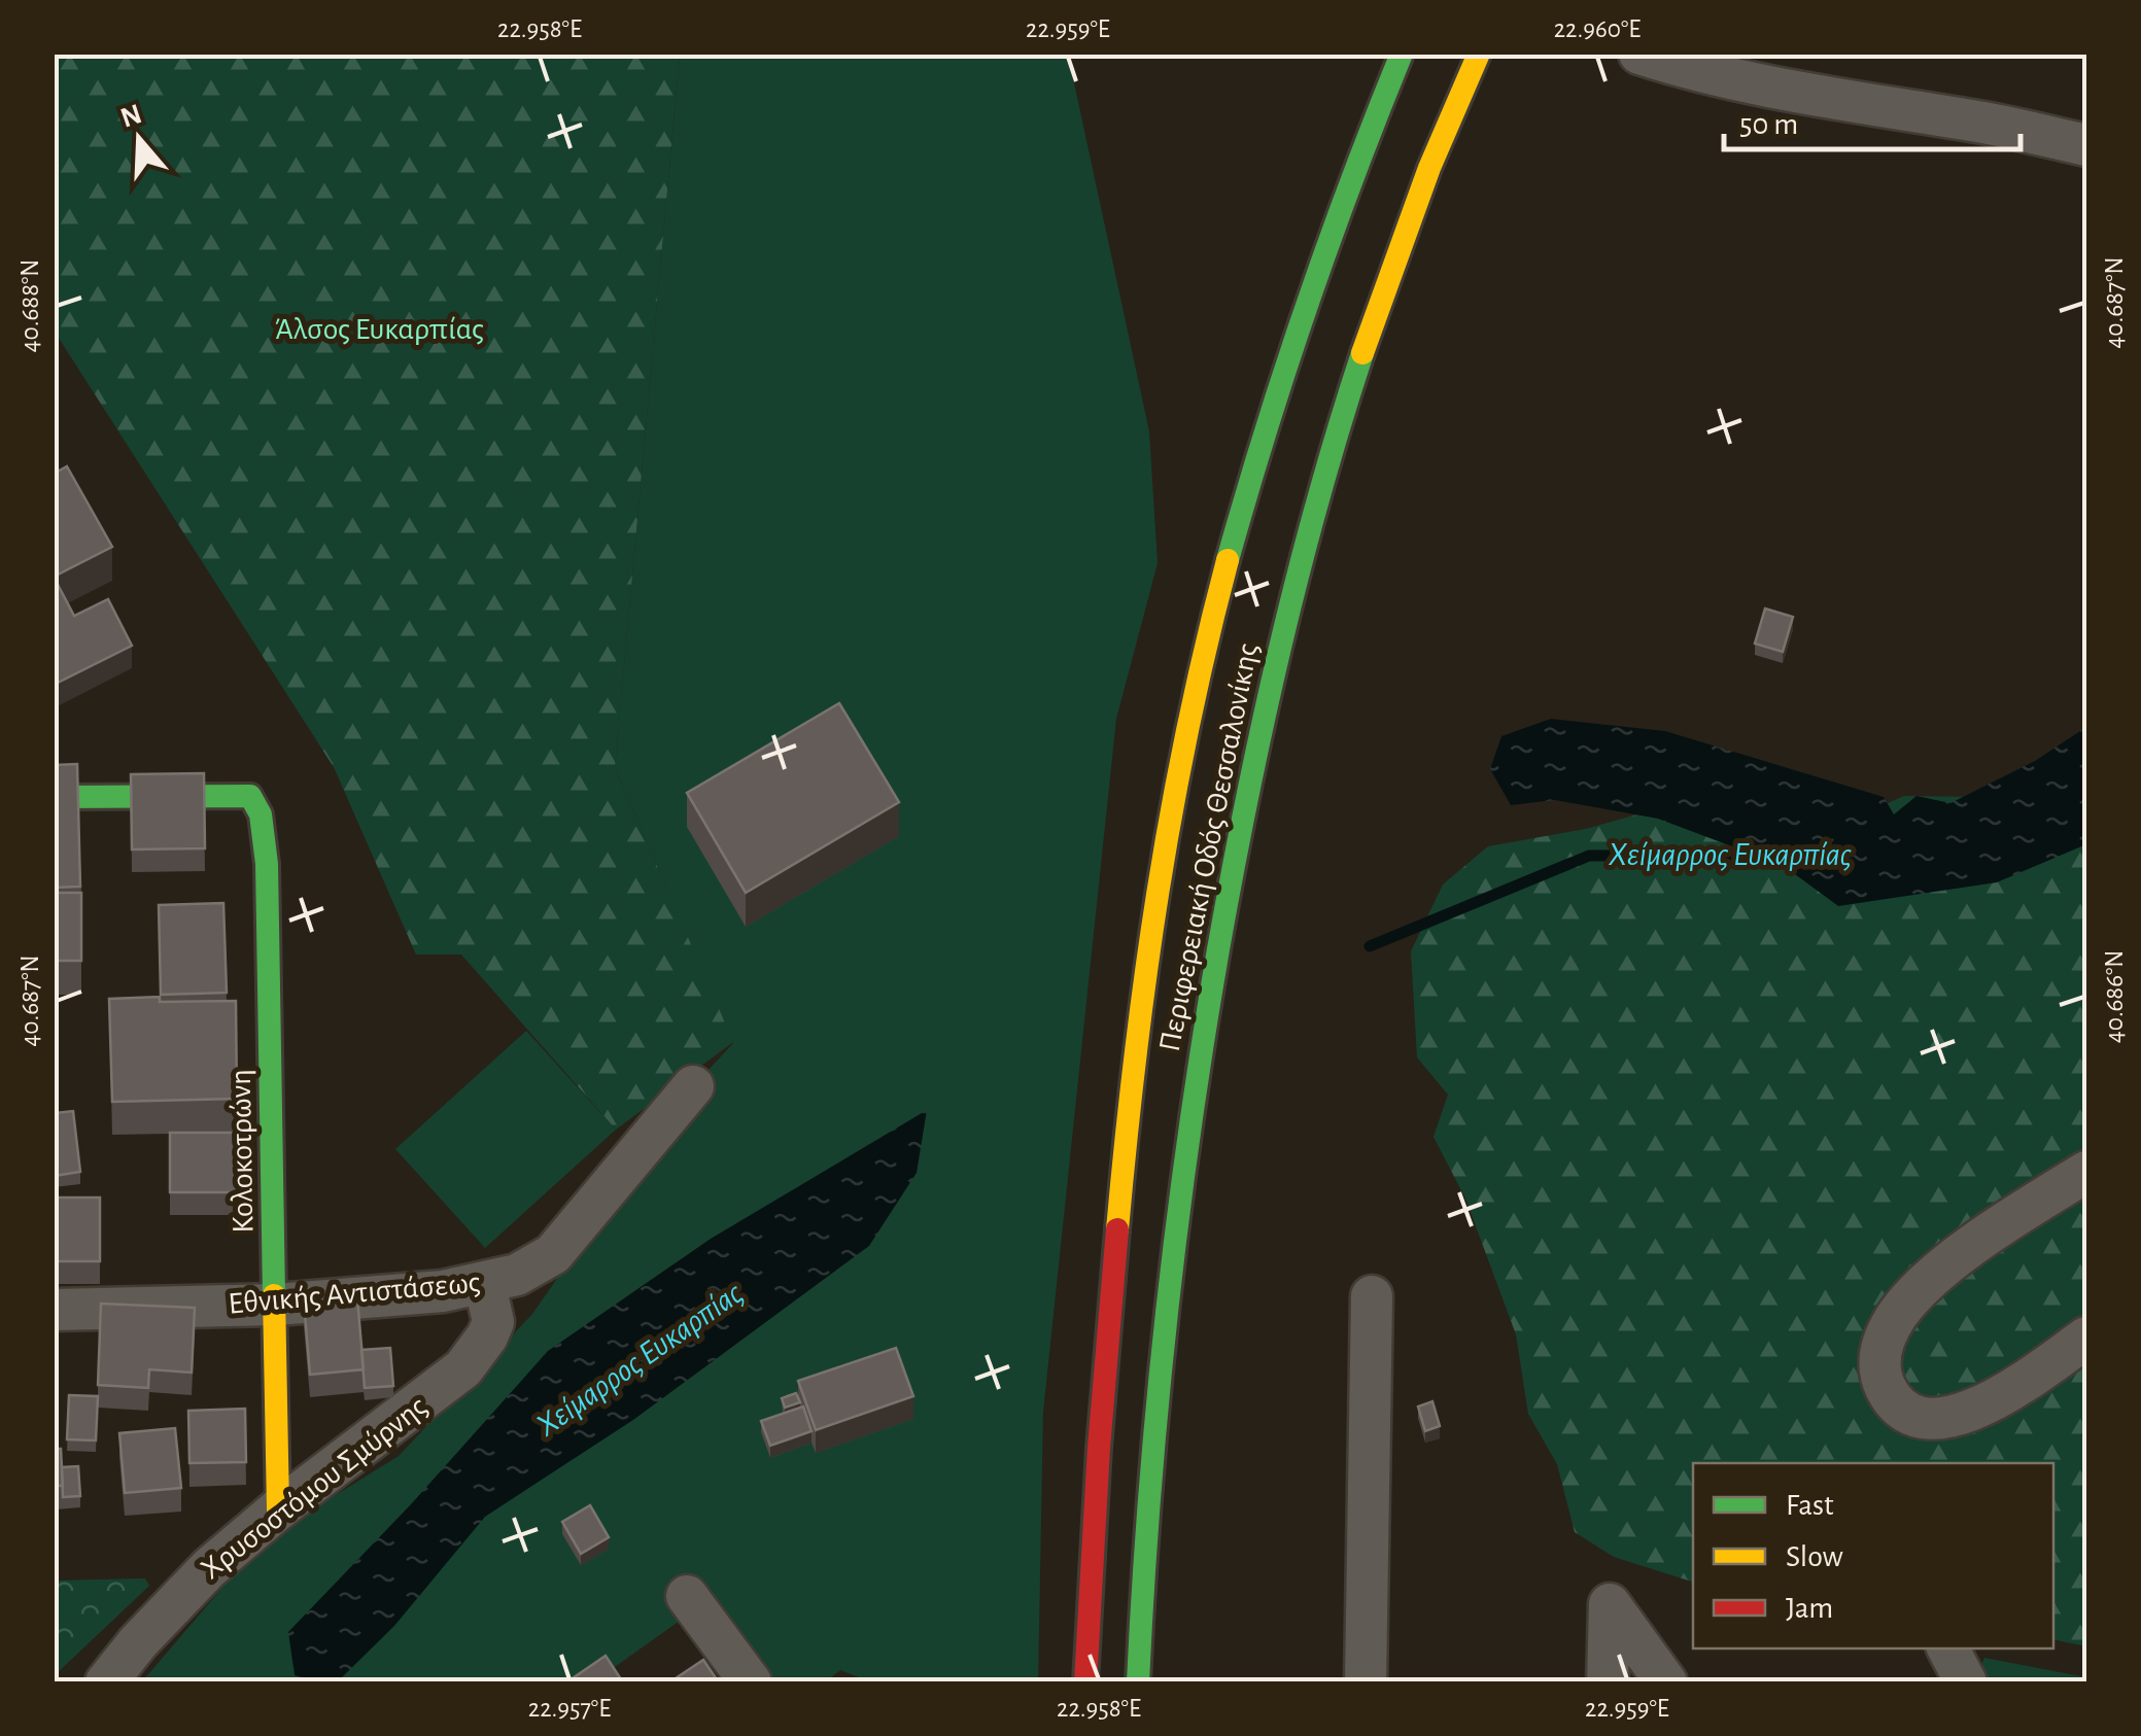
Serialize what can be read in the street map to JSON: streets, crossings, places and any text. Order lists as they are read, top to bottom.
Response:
{
  "streets": {
    "main road": ["Περιφερειακή Οδός Θεσσαλονίκης", "Κολοκοτρώνη"],
    "street": ["Εθνικής Αντιστάσεως", "Χρυσοστόμου Σμύρνης"]
  },
  "crossings": [
    ["Κολοκοτρώνη", "Εθνικής Αντιστάσεως"],
    ["Κολοκοτρώνη", "Χρυσοστόμου Σμύρνης"],
    ["Εθνικής Αντιστάσεως", "Χρυσοστόμου Σμύρνης"]
  ],
  "water": ["Χείμαρρος Ευκαρπίας"],
  "parks": ["Άλσος Ευκαρπίας"],
  "legend": ["Fast", "Slow", "Jam"],
  "scale_bar": "50 m",
  "north": "top",
  "coordinates": [
    "22.958°E",
    "22.959°E",
    "22.960°E",
    "40.687°N",
    "40.688°N",
    "40.686°N",
    "22.957°E"
  ]
}
